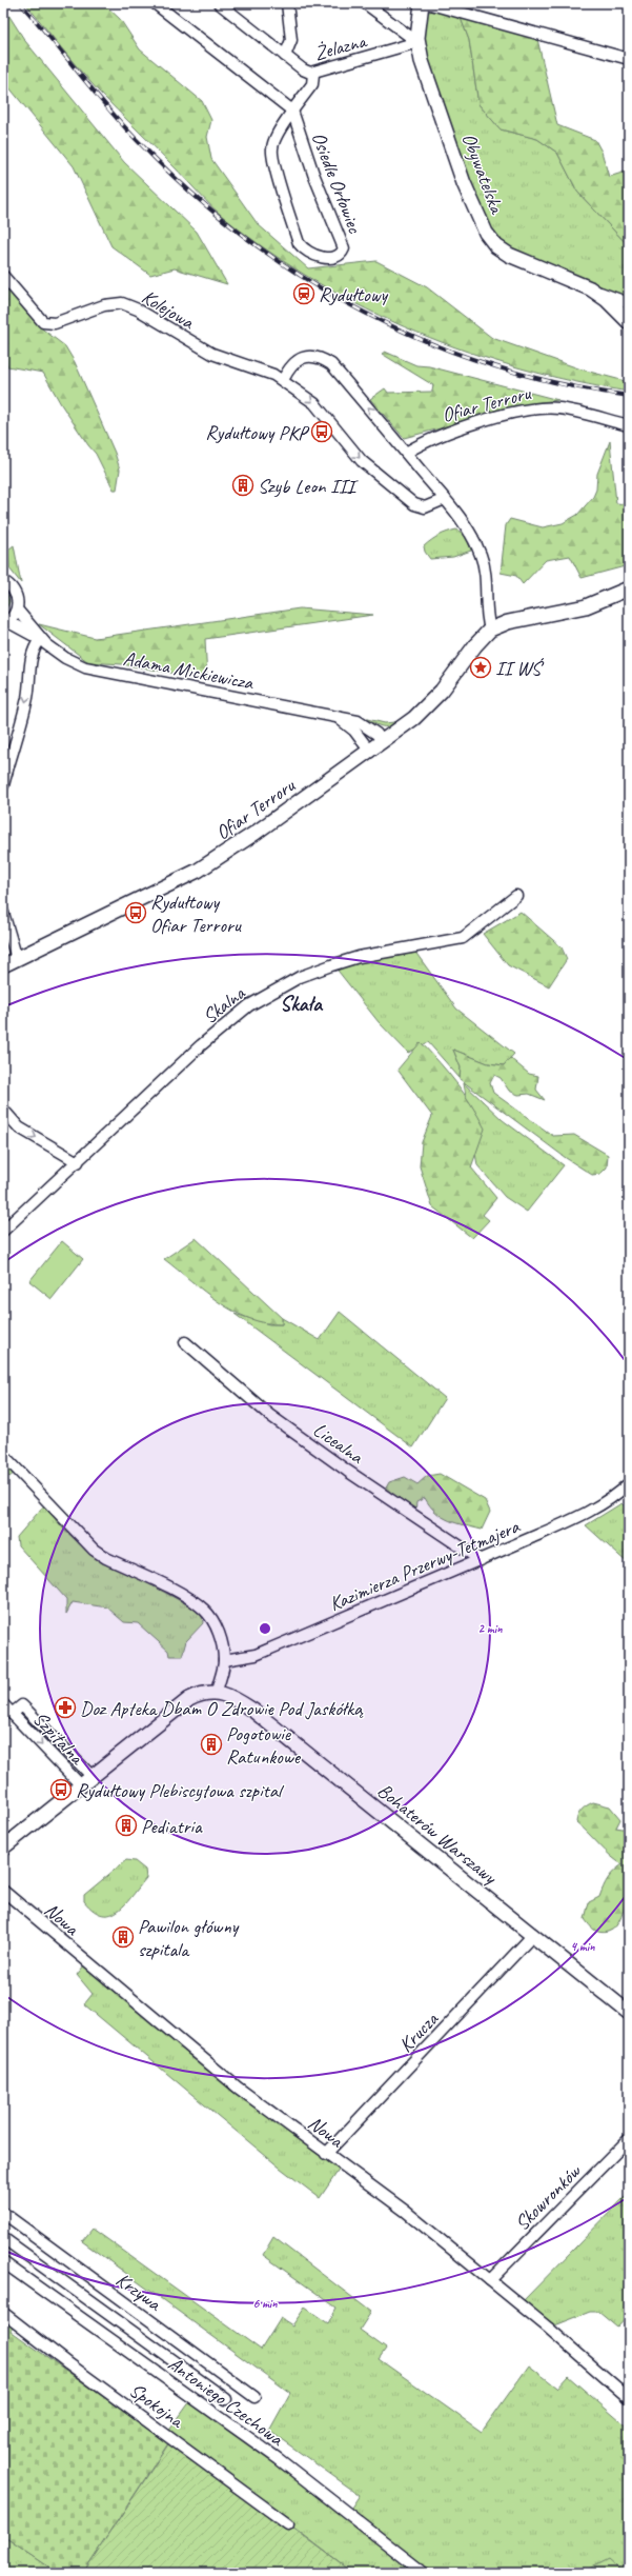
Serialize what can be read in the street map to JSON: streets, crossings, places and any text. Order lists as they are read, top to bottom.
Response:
{
  "streets": {
    "street": [
      "Żelazna",
      "Obywatelska",
      "Osiedle Orłowiec",
      "Kolejowa",
      "Ofiar Terroru",
      "Adama Mickiewicza",
      "Skalna",
      "Licealna",
      "Kazimierza Przerwy-Tetmajera",
      "Szpitalna",
      "Bohaterów Warszawy",
      "Nowa",
      "Krucza",
      "Skowronków",
      "Krzywa",
      "Antoniego Czechowa",
      "Spokojna"
    ]
  },
  "crossings": [
    ["Żelazna", "Obywatelska"],
    ["Żelazna", "Osiedle Orłowiec"],
    ["Ofiar Terroru", "Adama Mickiewicza"],
    ["Licealna", "Kazimierza Przerwy-Tetmajera"],
    ["Bohaterów Warszawy", "Krucza"],
    ["Nowa", "Krucza"],
    ["Nowa", "Skowronków"]
  ],
  "one_way": ["Kolejowa", "Szpitalna"],
  "districts": ["Skała"],
  "places": {
    "station": ["Rydułtowy"],
    "bus stop": ["Rydułtowy PKP", "Rydułtowy Ofiar Terroru", "Rydułtowy Plebiscytowa szpital"],
    "building": [
      "Szyb Leon III",
      "Pogotowie Ratunkowe",
      "Pediatria",
      "Pawilon główny szpitala"
    ],
    "place": ["II WŚ"],
    "pharmacy": ["Doz Apteka Dbam O Zdrowie Pod Jaskółką"]
  },
  "rings": ["2 min", "4 min", "6 min"]
}
